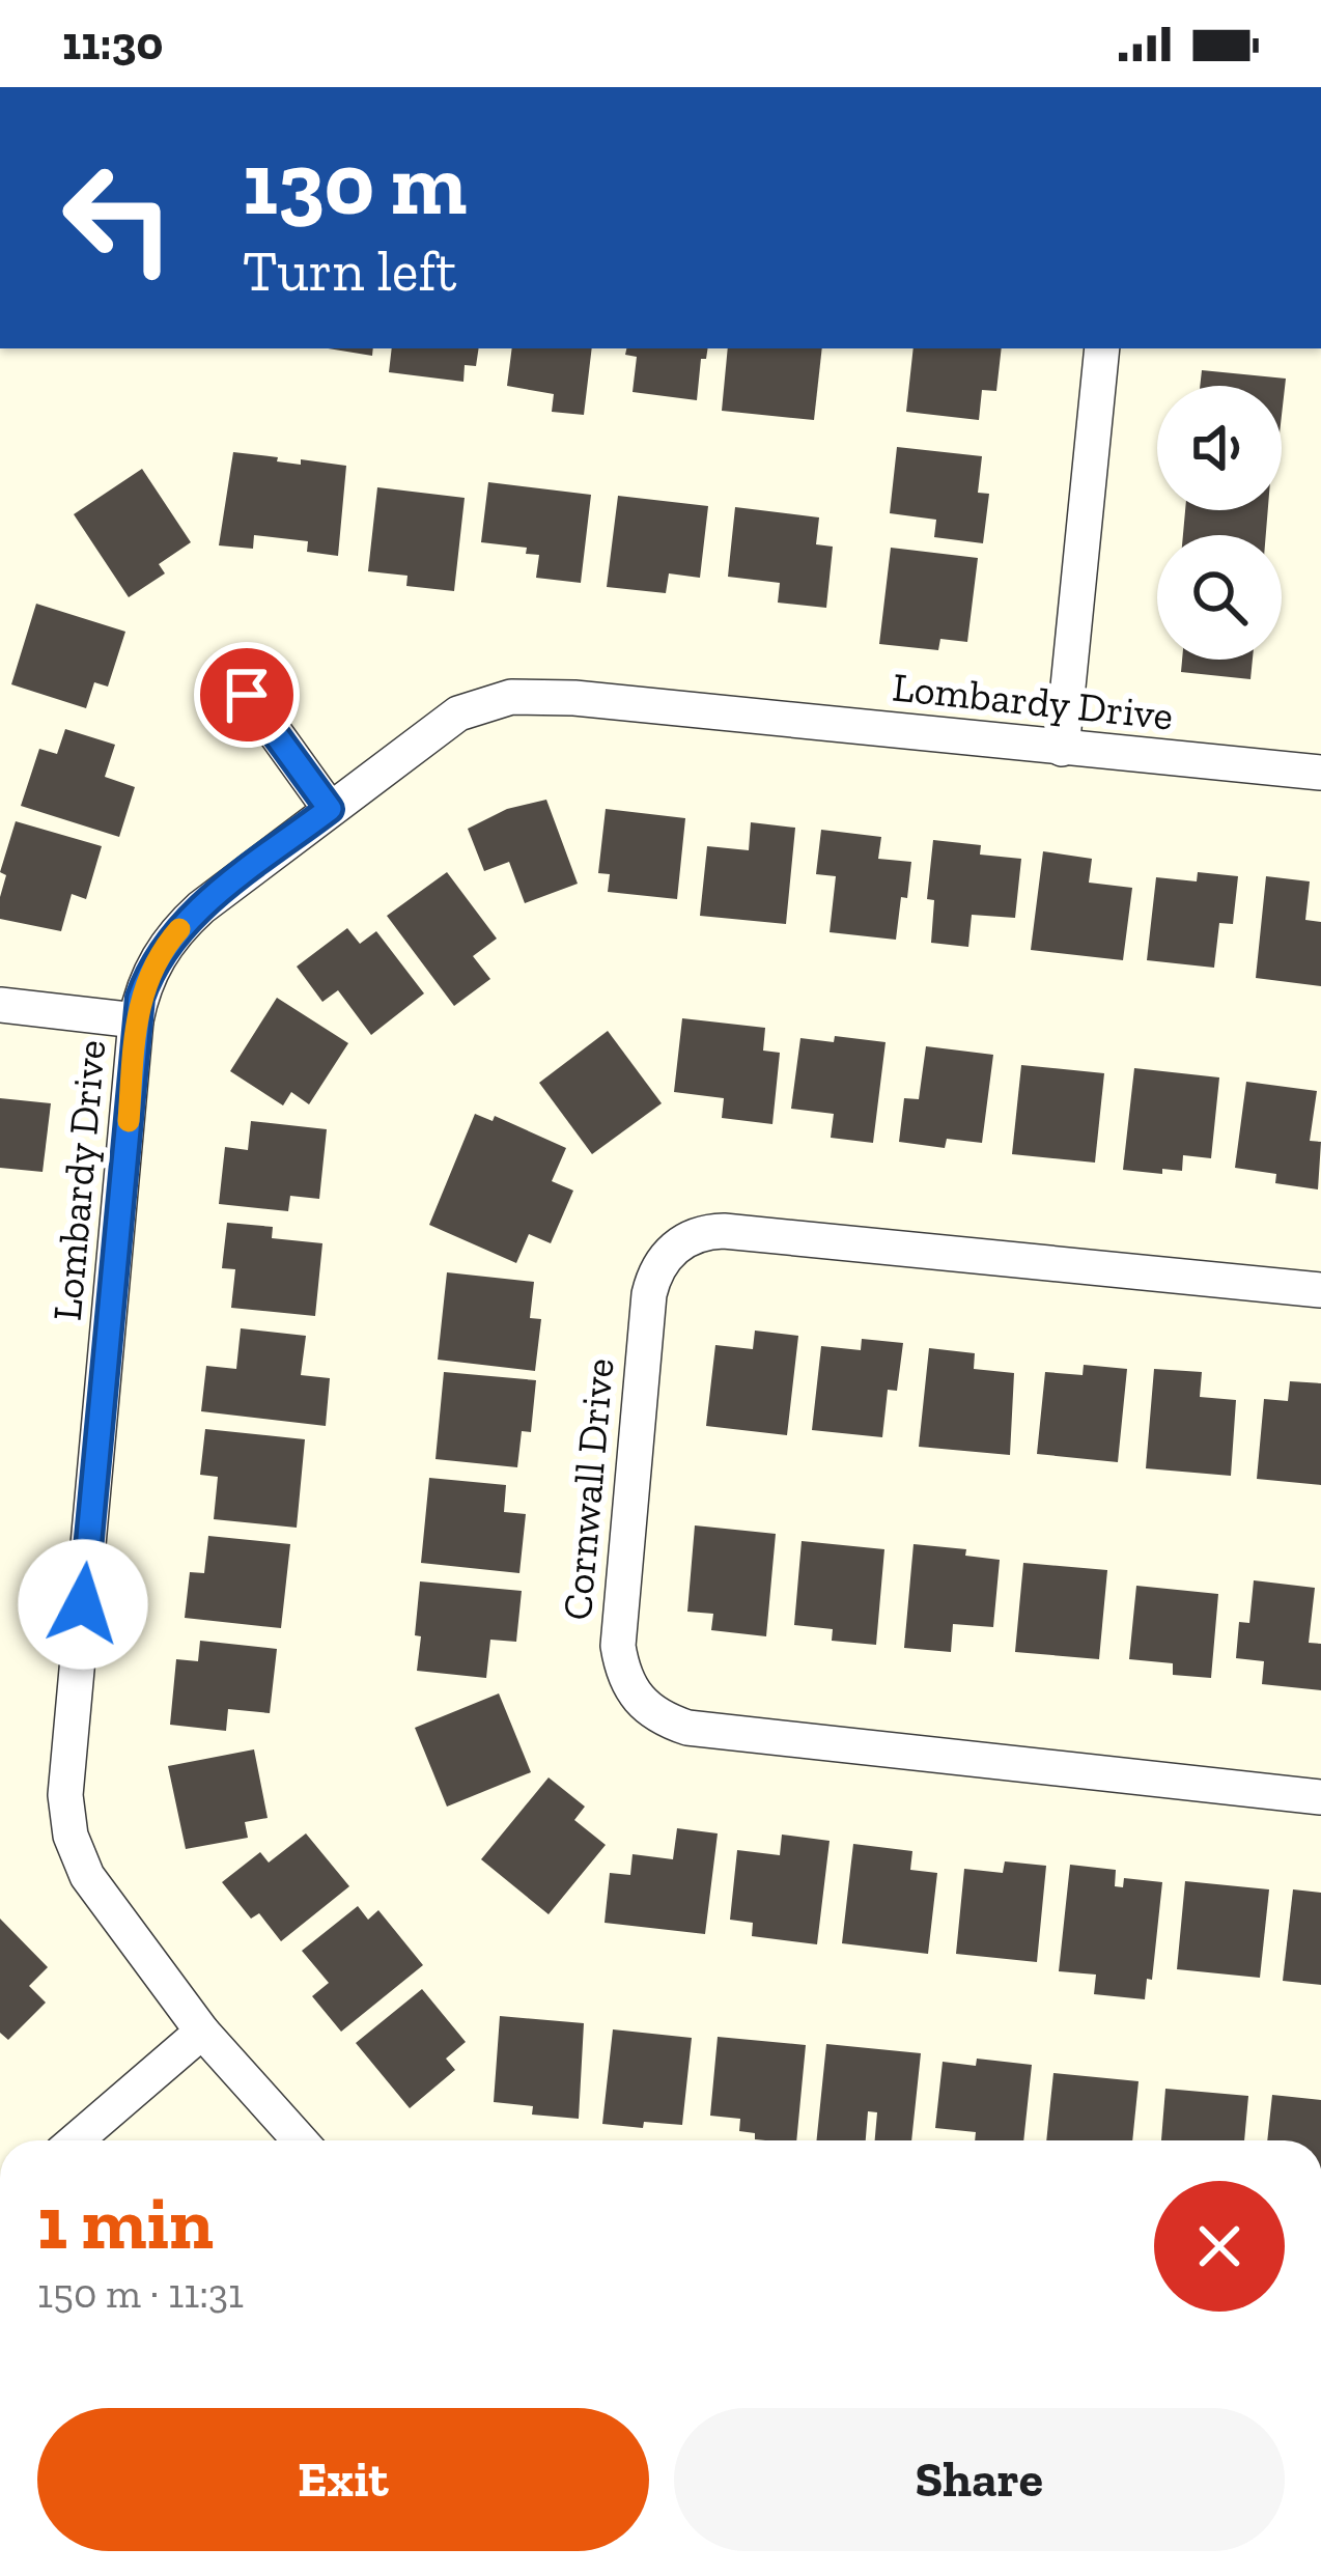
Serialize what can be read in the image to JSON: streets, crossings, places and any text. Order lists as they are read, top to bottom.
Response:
{
  "streets": {
    "street": ["Lombardy Drive", "Cornwall Drive"]
  },
  "page": {
    "status": "11:30",
    "turn": ["130 m", "Turn left"],
    "heading": ["1 min", "150 m · 11:31"],
    "buttons": ["Exit", "Share"]
  }
}
